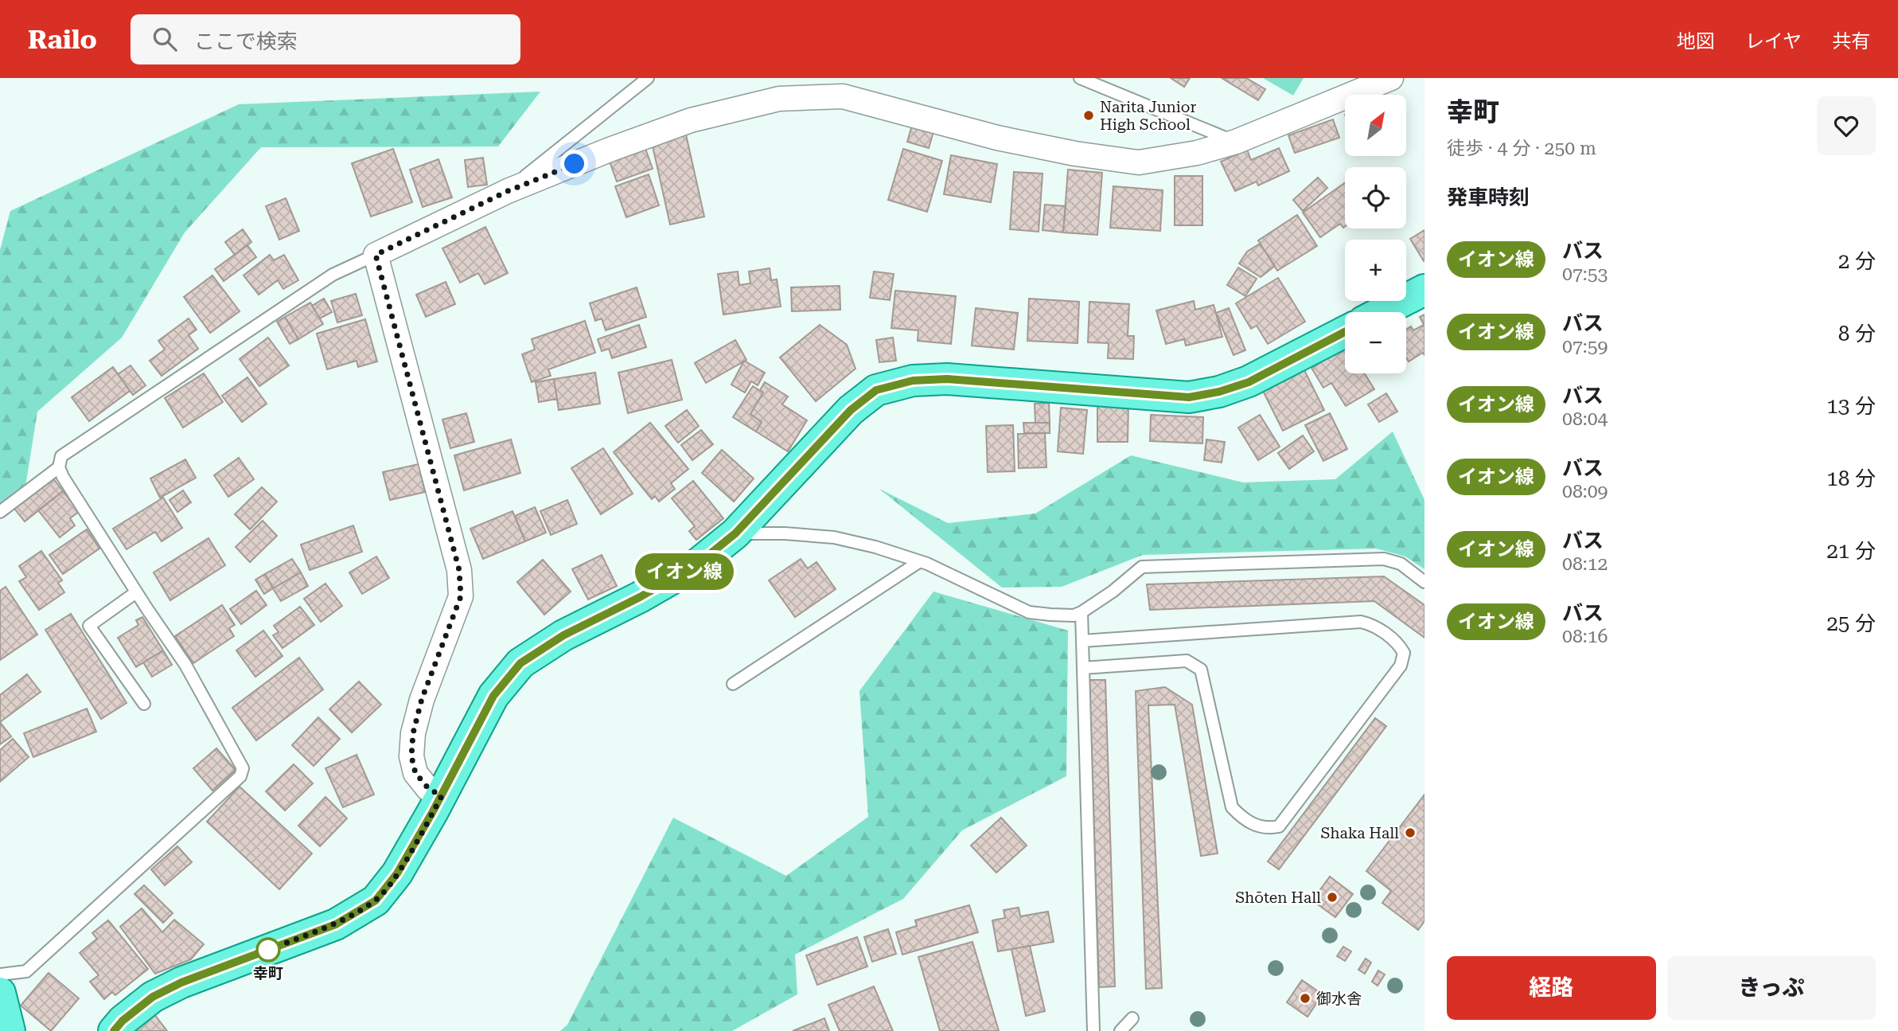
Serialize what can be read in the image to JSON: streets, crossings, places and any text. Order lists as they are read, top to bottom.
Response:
{
  "places": [
    "Narita Junior High School",
    "Shaka Hall",
    "Shōten Hall",
    "幸町",
    "御水舎"
  ],
  "lines": ["bus line イオン線"],
  "north": "top right",
  "page": {
    "header": "Railo",
    "search": "ここで検索",
    "nav": ["地図", "レイヤ", "共有"],
    "on_map": "イオン線",
    "heading": [
      ["幸町", "徒歩 · 4 分 · 250 m"],
      "発車時刻"
    ],
    "map_buttons": ["+", "−"],
    "list": [
      {
        "mark": "イオン線",
        "name": "バス",
        "note": "07:53",
        "value": "2 分"
      },
      {
        "mark": "イオン線",
        "name": "バス",
        "note": "07:59",
        "value": "8 分"
      },
      {
        "mark": "イオン線",
        "name": "バス",
        "note": "08:04",
        "value": "13 分"
      },
      {
        "mark": "イオン線",
        "name": "バス",
        "note": "08:09",
        "value": "18 分"
      },
      {
        "mark": "イオン線",
        "name": "バス",
        "note": "08:12",
        "value": "21 分"
      },
      {
        "mark": "イオン線",
        "name": "バス",
        "note": "08:16",
        "value": "25 分"
      }
    ],
    "buttons": ["経路", "きっぷ"]
  }
}
